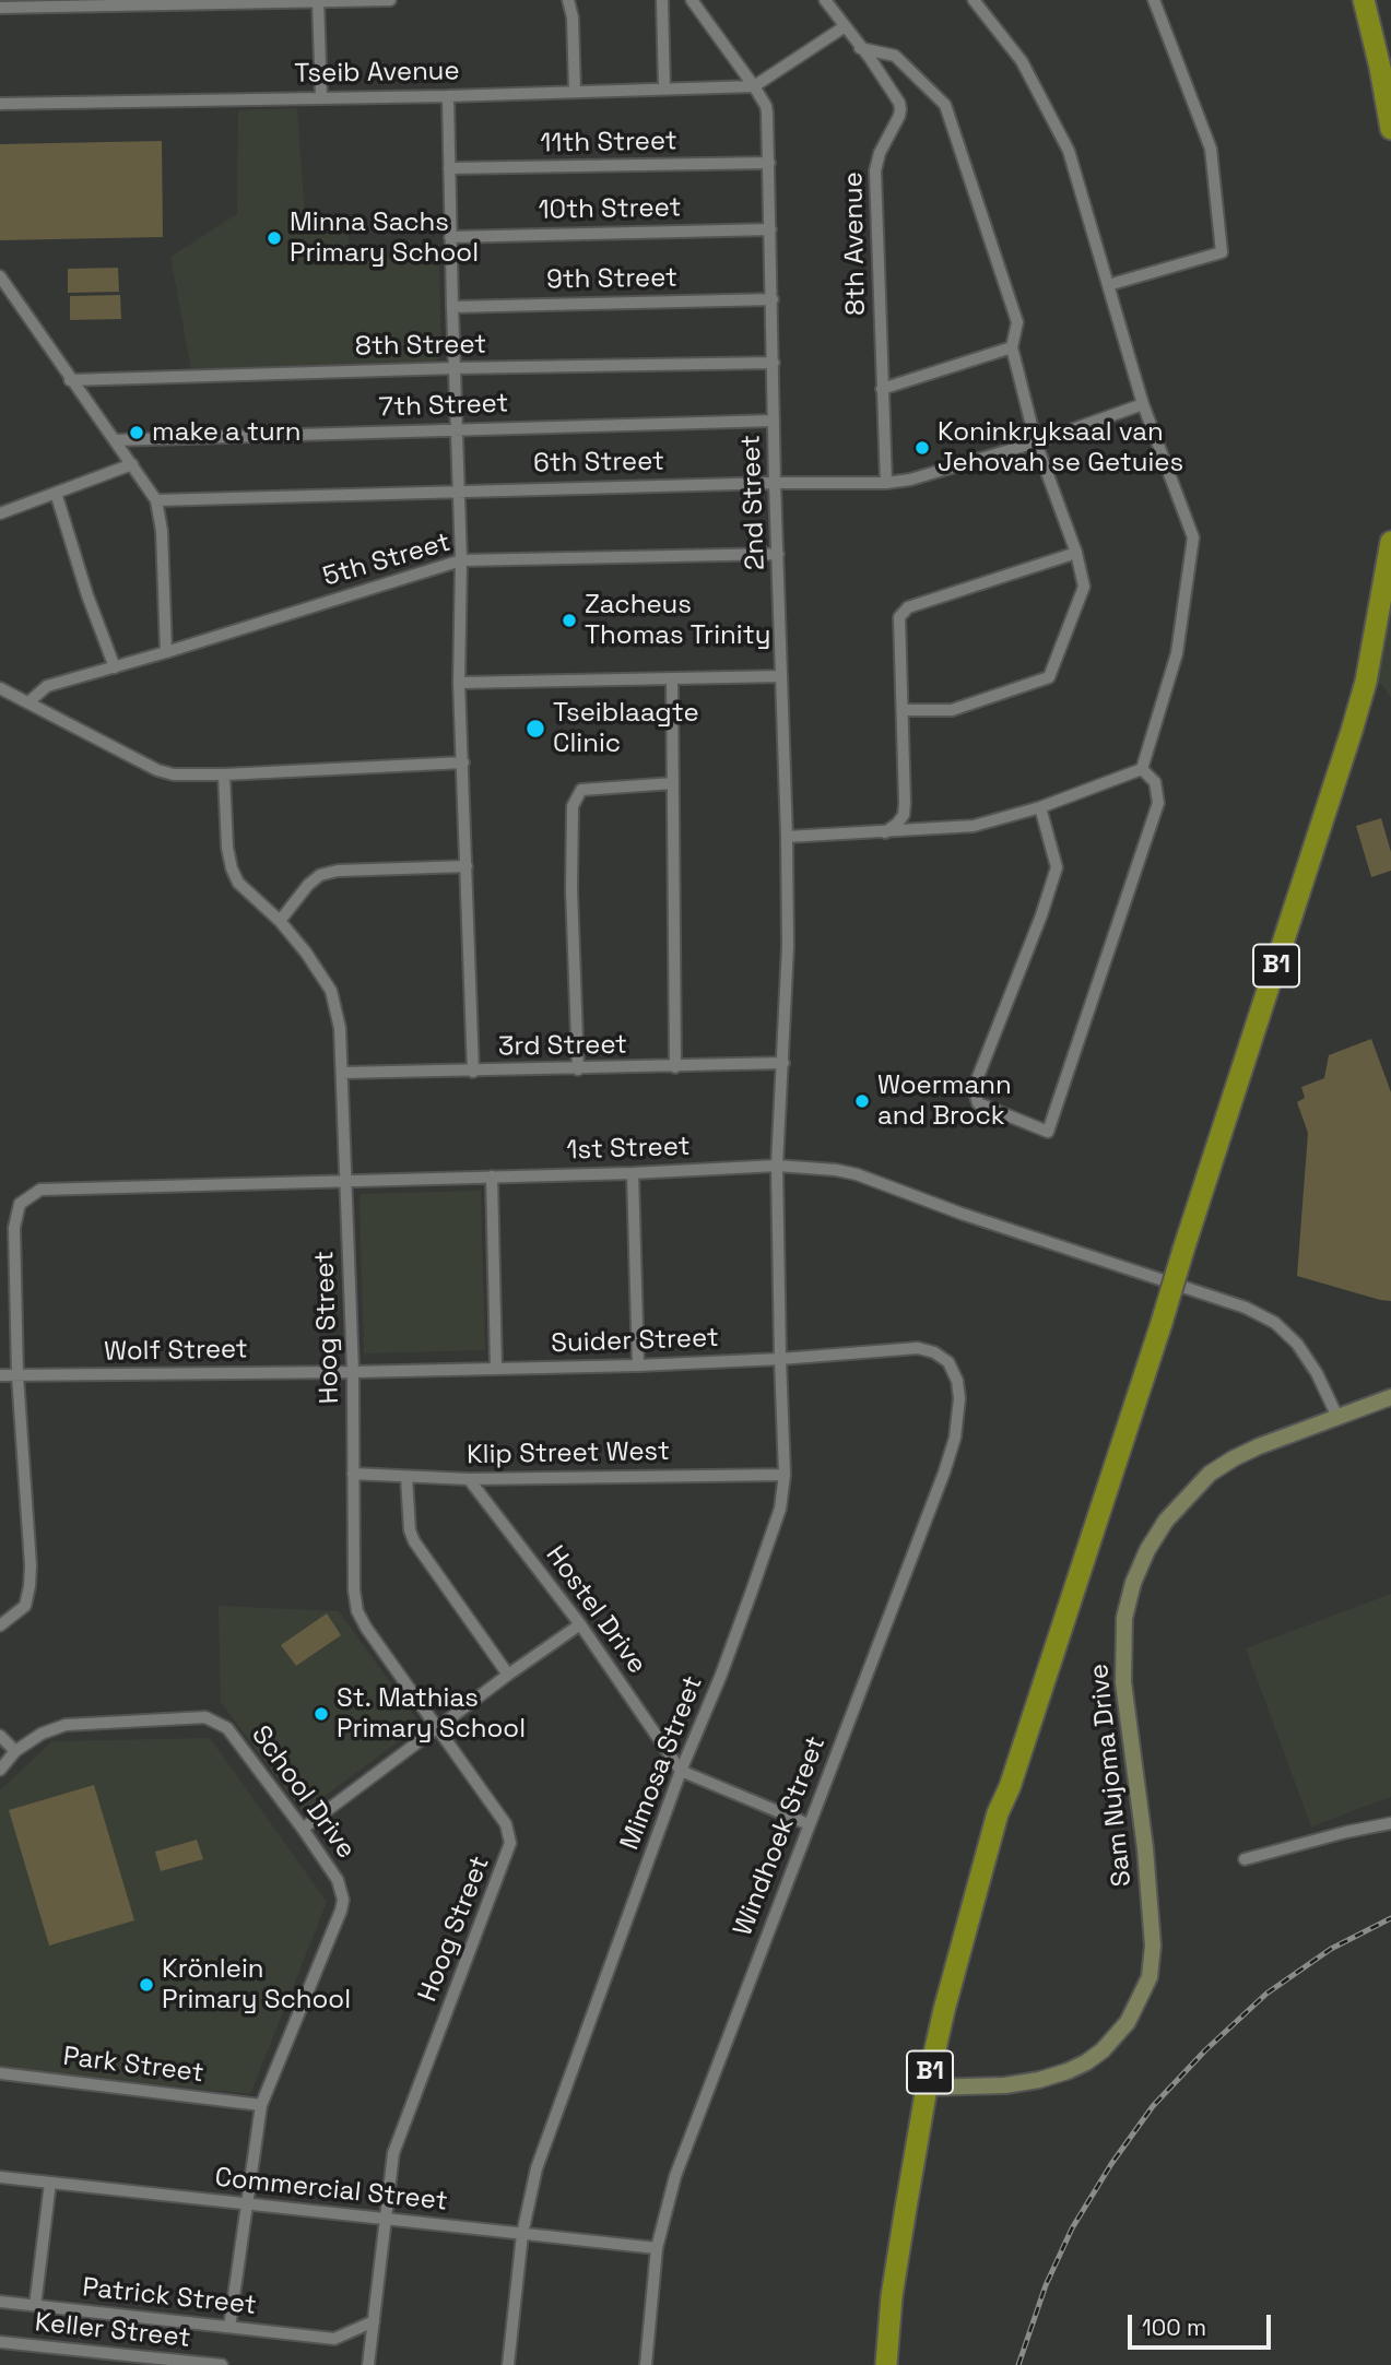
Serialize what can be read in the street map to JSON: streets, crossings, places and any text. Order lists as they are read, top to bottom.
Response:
{
  "streets": {
    "highway": ["B1"],
    "main road": ["Sam Nujoma Drive"],
    "street": [
      "Tseib Avenue",
      "11th Street",
      "10th Street",
      "8th Avenue",
      "9th Street",
      "8th Street",
      "7th Street",
      "6th Street",
      "2nd Street",
      "5th Street",
      "3rd Street",
      "1st Street",
      "Hoog Street",
      "Suider Street",
      "Wolf Street",
      "Klip Street West",
      "Hostel Drive",
      "Mimosa Street",
      "School Drive",
      "Windhoek Street",
      "Park Street",
      "Commercial Street",
      "Patrick Street",
      "Keller Street"
    ]
  },
  "crossings": [
    ["Tseib Avenue", "2nd Street"],
    ["11th Street", "2nd Street"],
    ["10th Street", "2nd Street"],
    ["8th Avenue", "6th Street"],
    ["9th Street", "2nd Street"],
    ["8th Street", "2nd Street"],
    ["7th Street", "2nd Street"],
    ["6th Street", "2nd Street"],
    ["2nd Street", "5th Street"],
    ["2nd Street", "3rd Street"],
    ["2nd Street", "1st Street"],
    ["2nd Street", "Mimosa Street"],
    ["B1", "Sam Nujoma Drive"],
    ["3rd Street", "Hoog Street"],
    ["1st Street", "Hoog Street"],
    ["1st Street", "Wolf Street"],
    ["1st Street", "Mimosa Street"],
    ["1st Street", "Sam Nujoma Drive"],
    ["Hoog Street", "Suider Street"],
    ["Hoog Street", "Wolf Street"],
    ["Hoog Street", "Klip Street West"],
    ["Hoog Street", "Commercial Street"],
    ["Hoog Street", "Patrick Street"],
    ["Suider Street", "Wolf Street"],
    ["Suider Street", "Mimosa Street"],
    ["Suider Street", "Windhoek Street"],
    ["Klip Street West", "Hostel Drive"],
    ["Klip Street West", "Mimosa Street"],
    ["Hostel Drive", "Mimosa Street"],
    ["Mimosa Street", "Commercial Street"],
    ["School Drive", "Park Street"],
    ["School Drive", "Commercial Street"],
    ["School Drive", "Patrick Street"],
    ["Windhoek Street", "Commercial Street"]
  ],
  "places": [
    "Minna Sachs Primary School",
    "make a turn",
    "Koninkryksaal van Jehovah se Getuies",
    "Zacheus Thomas Trinity",
    "Tseiblaagte Clinic",
    "Woermann and Brock",
    "St. Mathias Primary School",
    "Krönlein Primary School"
  ],
  "scale_bar": "100 m"
}
